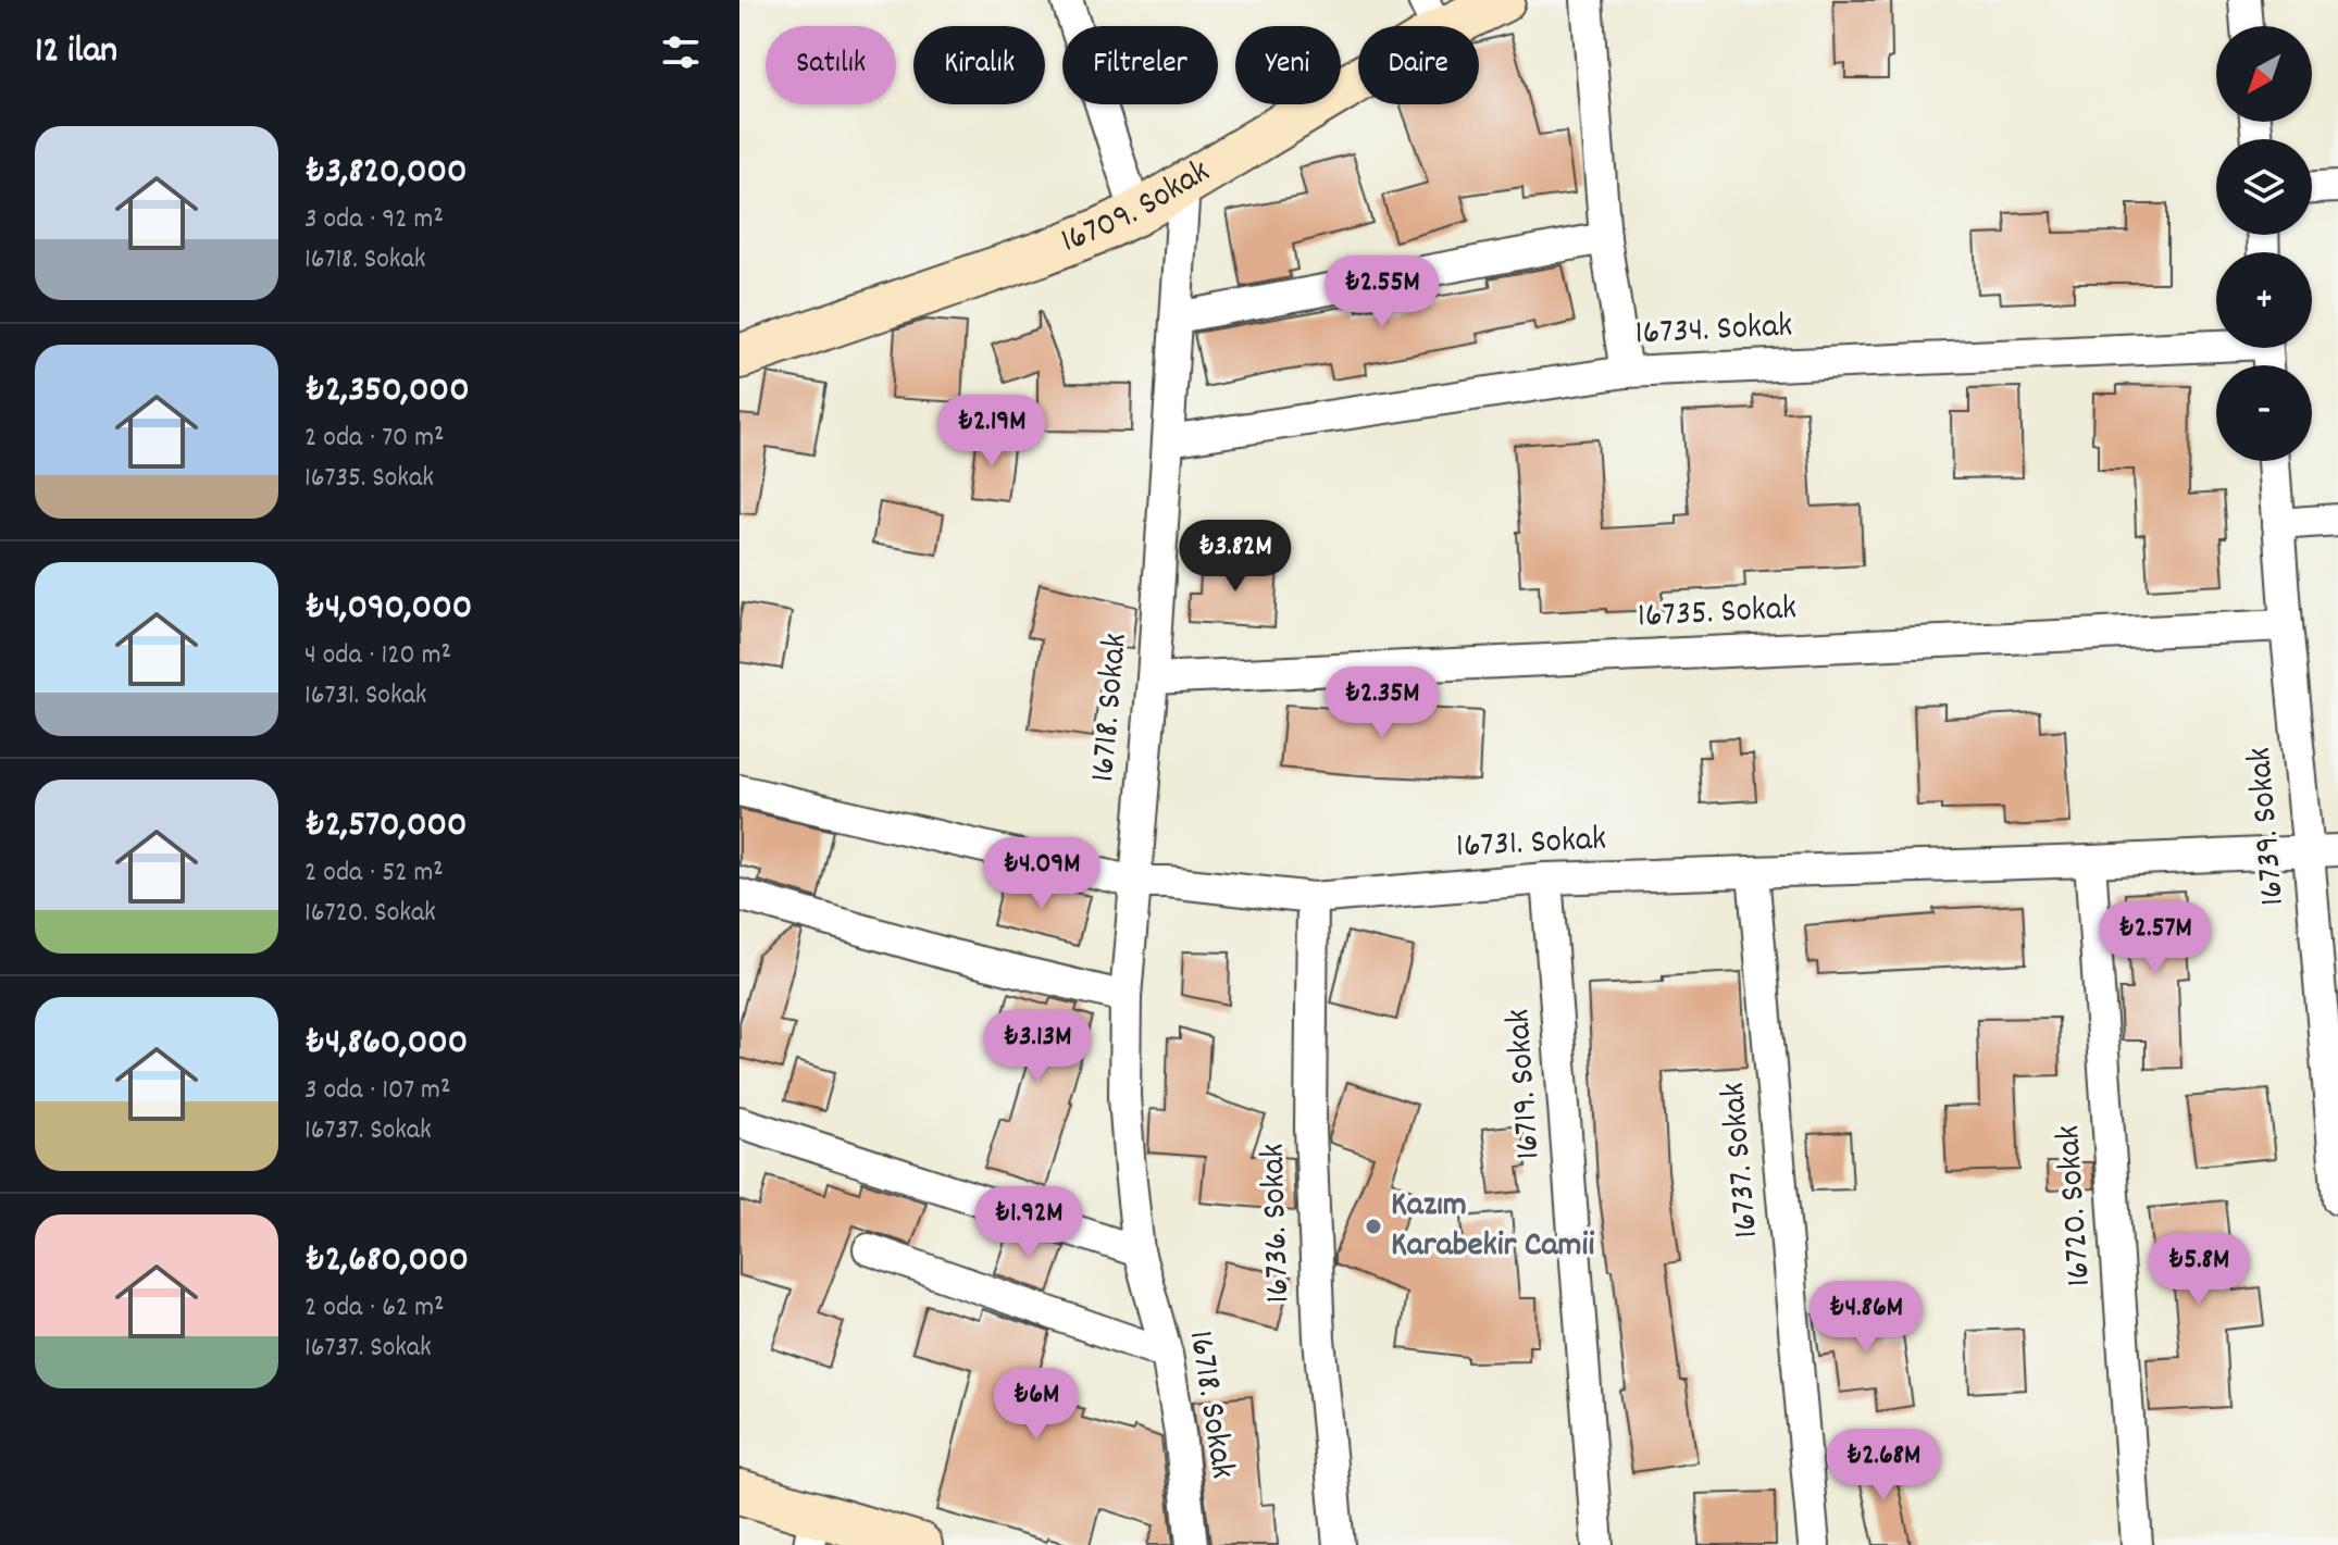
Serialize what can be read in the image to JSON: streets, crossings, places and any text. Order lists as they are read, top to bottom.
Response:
{
  "streets": {
    "street": [
      "16709. Sokak",
      "16734. Sokak",
      "16735. Sokak",
      "16718. Sokak",
      "16739. Sokak",
      "16731. Sokak",
      "16719. Sokak",
      "16737. Sokak",
      "16720. Sokak",
      "16736. Sokak"
    ]
  },
  "crossings": [
    ["16709. Sokak", "16718. Sokak"],
    ["16734. Sokak", "16718. Sokak"],
    ["16735. Sokak", "16718. Sokak"],
    ["16735. Sokak", "16739. Sokak"],
    ["16718. Sokak", "16731. Sokak"],
    ["16739. Sokak", "16731. Sokak"],
    ["16731. Sokak", "16719. Sokak"],
    ["16731. Sokak", "16737. Sokak"],
    ["16731. Sokak", "16720. Sokak"],
    ["16731. Sokak", "16736. Sokak"]
  ],
  "places": ["Kazım Karabekir Camii"],
  "north": "bottom left",
  "page": {
    "heading": "12 ilan",
    "map_buttons": ["+", "−"],
    "chip": [
      "Satılık",
      "Kiralık",
      "Filtreler",
      "Yeni",
      "Daire"
    ],
    "list": [
      {
        "name": "₺3,820,000",
        "note": "3 oda · 92 m² · 16718. Sokak"
      },
      {
        "name": "₺2,350,000",
        "note": "2 oda · 70 m² · 16735. Sokak"
      },
      {
        "name": "₺4,090,000",
        "note": "4 oda · 120 m² · 16731. Sokak"
      },
      {
        "name": "₺2,570,000",
        "note": "2 oda · 52 m² · 16720. Sokak"
      },
      {
        "name": "₺4,860,000",
        "note": "3 oda · 107 m² · 16737. Sokak"
      },
      {
        "name": "₺2,680,000",
        "note": "2 oda · 62 m² · 16737. Sokak"
      }
    ],
    "price": [
      "₺2.55M",
      "₺2.19M",
      "₺3.82M",
      "₺2.35M",
      "₺4.09M",
      "₺2.57M",
      "₺3.13M",
      "₺1.92M",
      "₺5.8M",
      "₺4.86M",
      "₺6M",
      "₺2.68M"
    ]
  }
}
